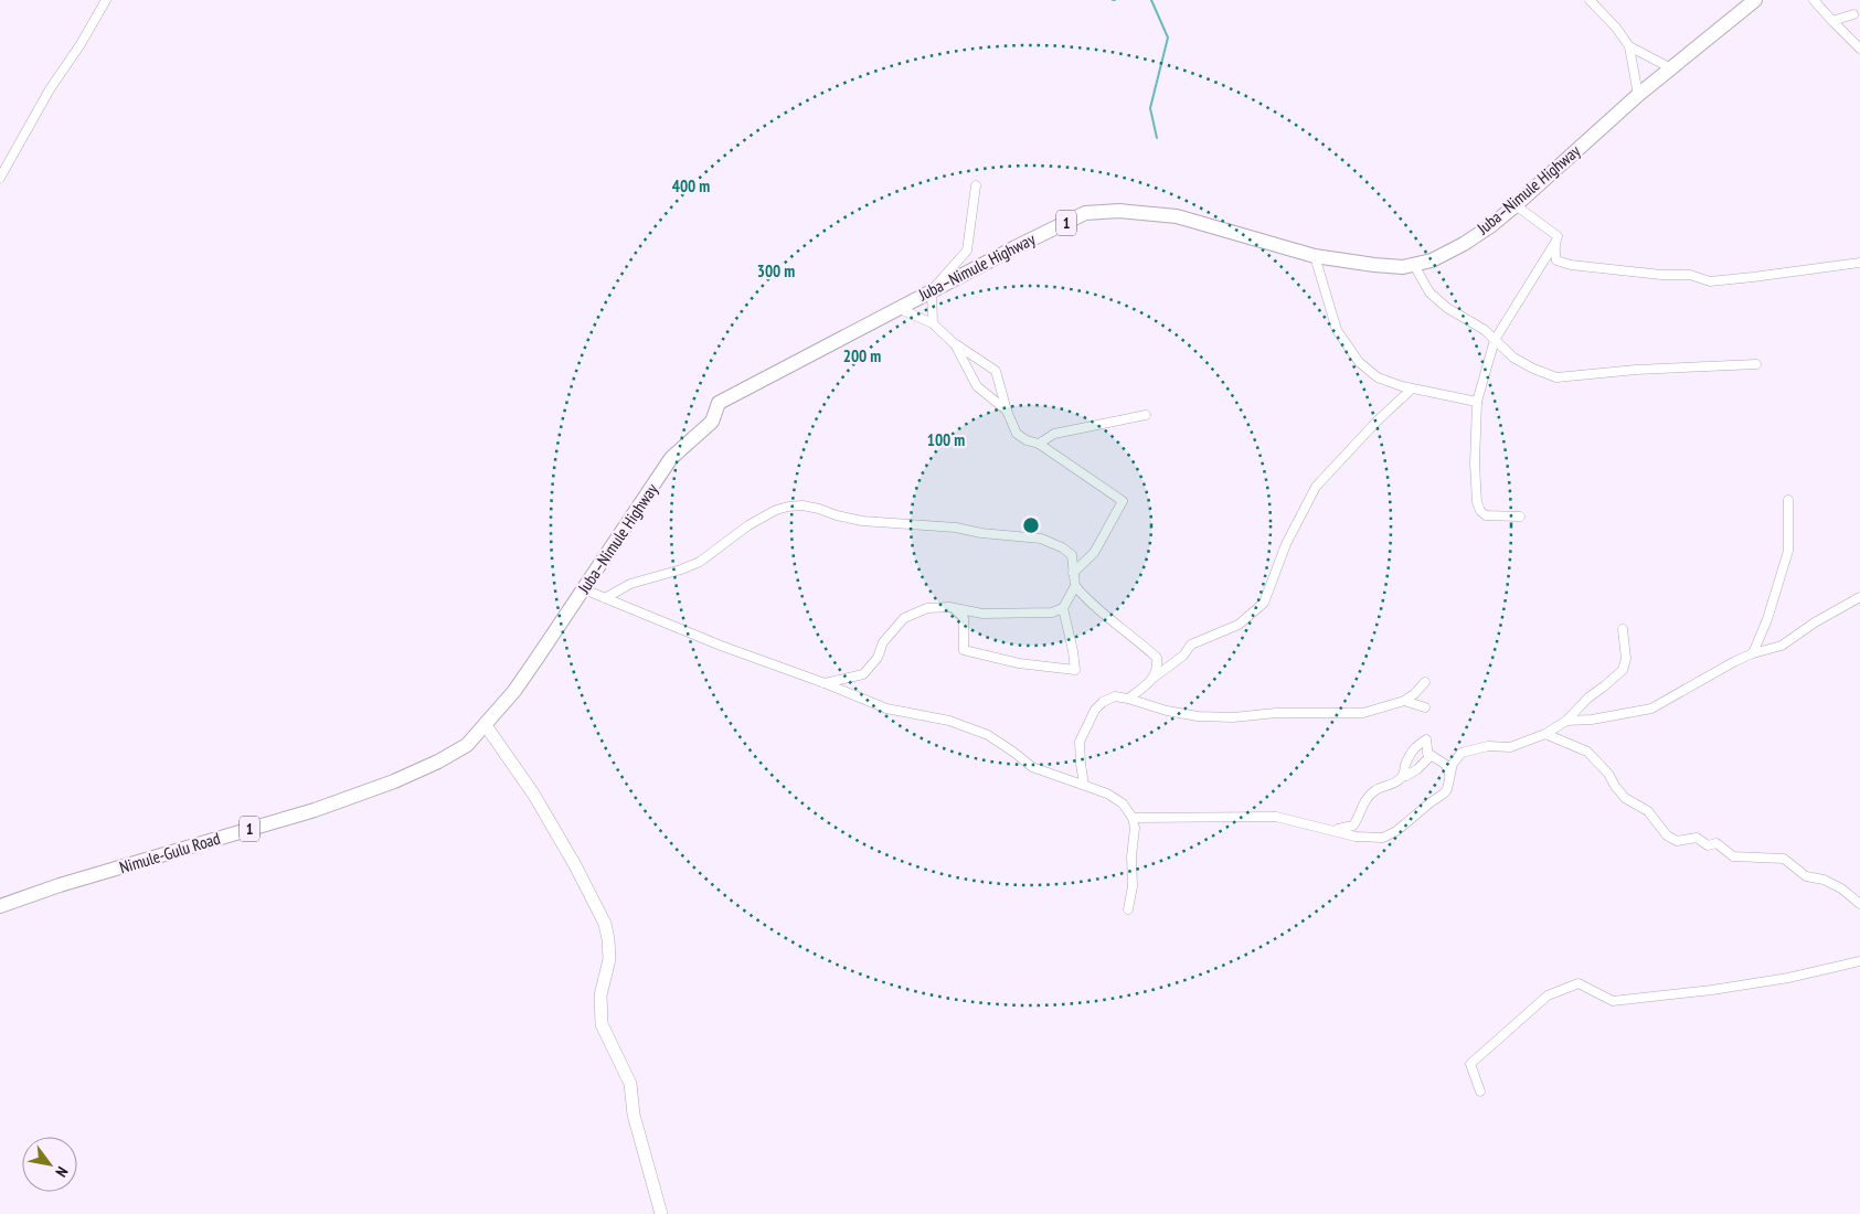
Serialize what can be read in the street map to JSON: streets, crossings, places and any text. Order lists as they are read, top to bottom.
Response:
{
  "streets": {
    "main road": ["Juba–Nimule Highway", "1", "Nimule-Gulu Road"]
  },
  "crossings": [
    ["Juba–Nimule Highway", "Nimule-Gulu Road"]
  ],
  "north": "bottom right",
  "rings": [
    "400 m",
    "300 m",
    "200 m",
    "100 m"
  ]
}
